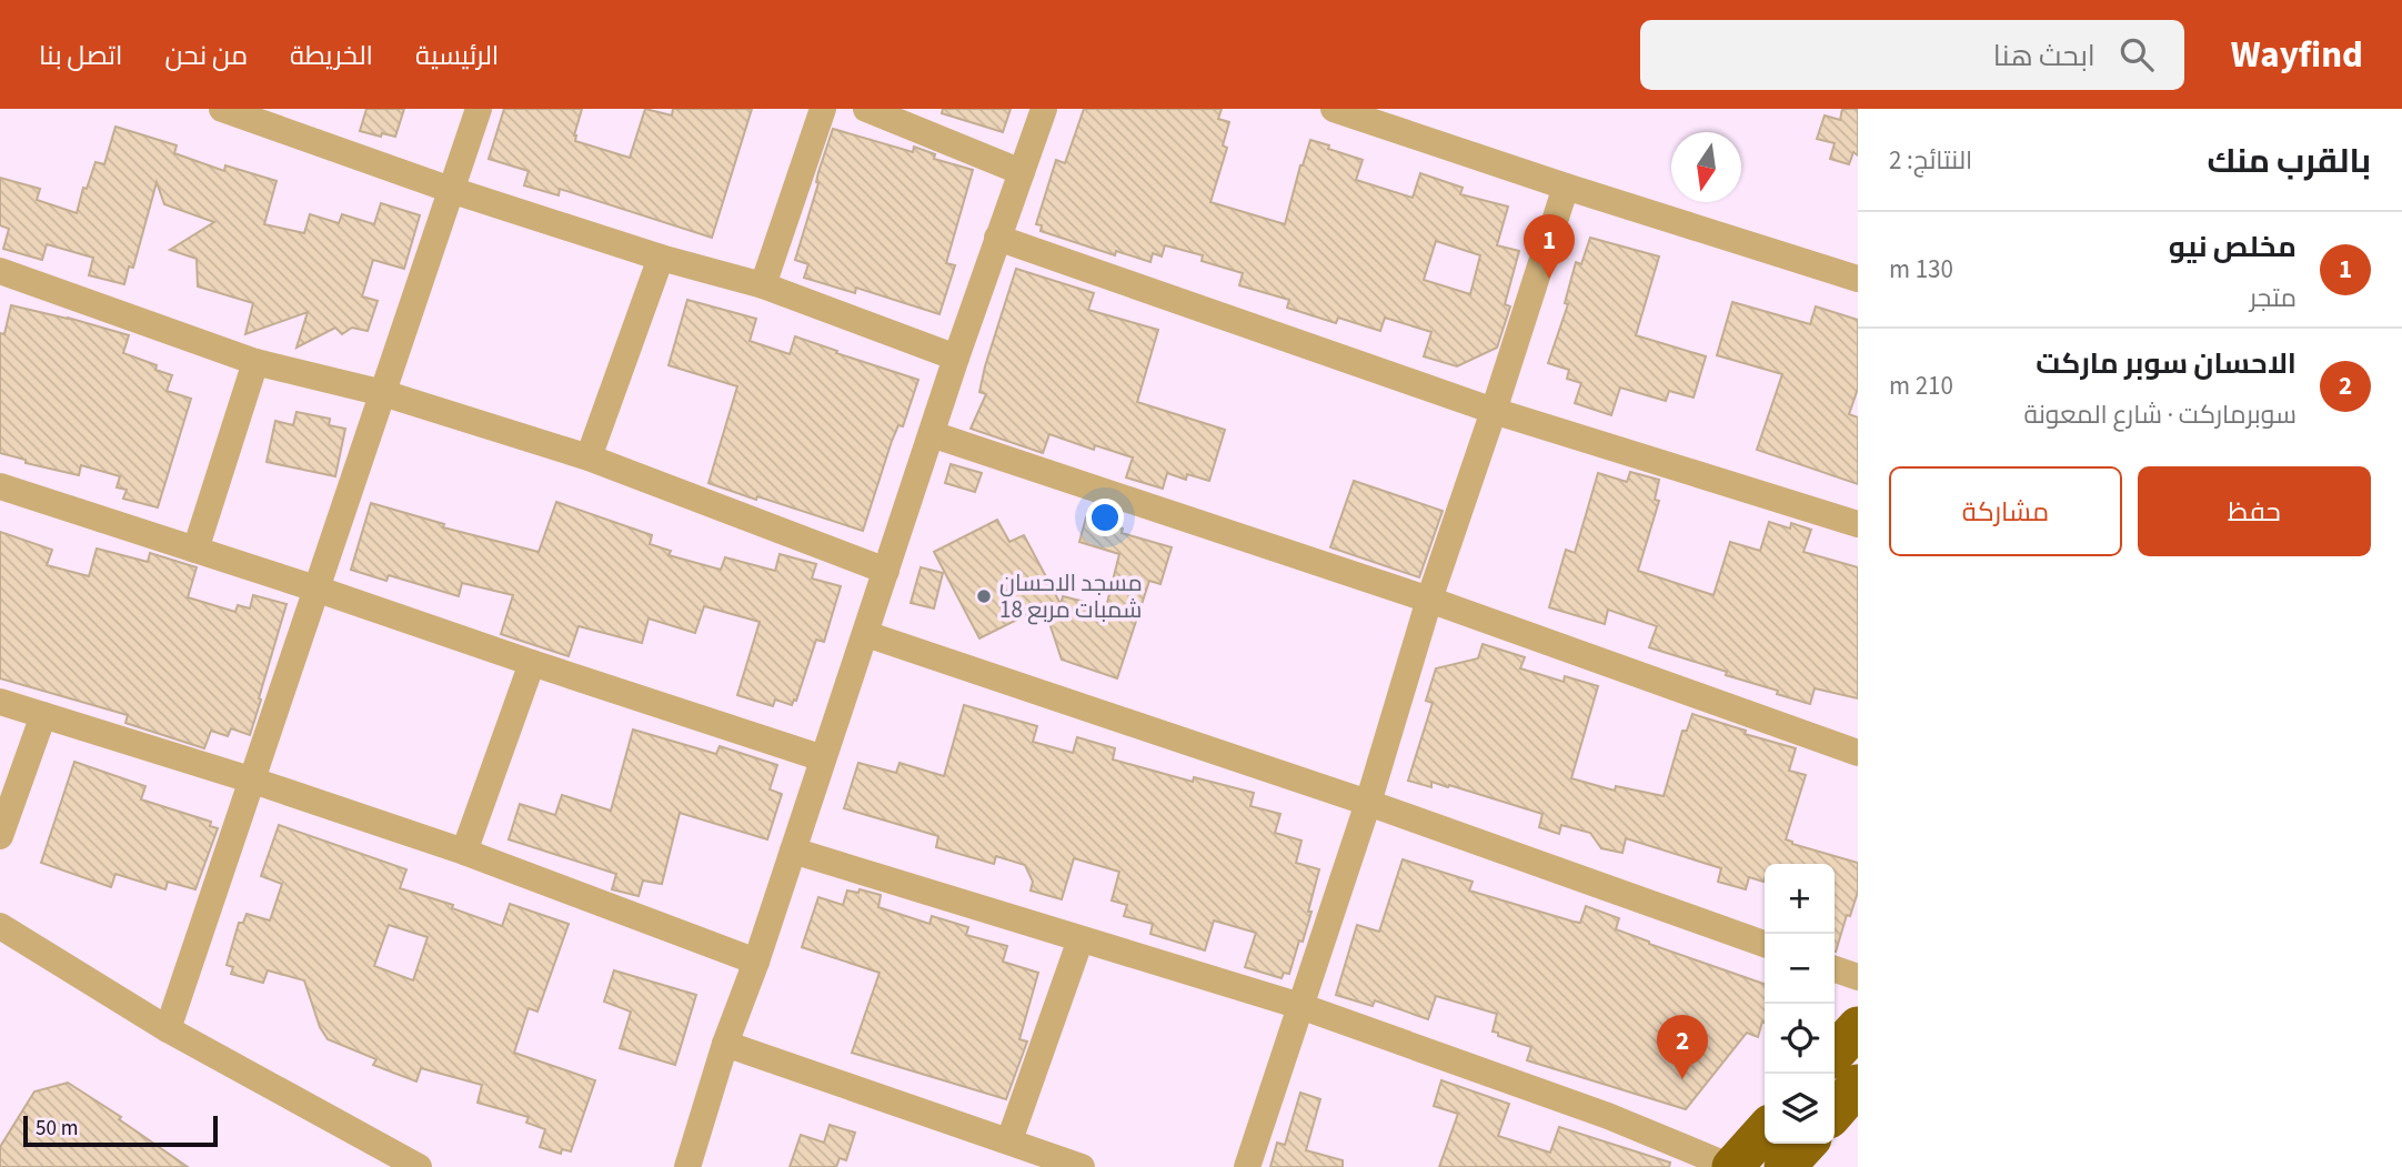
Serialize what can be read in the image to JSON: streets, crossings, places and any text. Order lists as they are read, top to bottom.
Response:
{
  "places": ["مسجد الاحسان شمبات مربع 18"],
  "scale_bar": "50 m",
  "north": "bottom",
  "page": {
    "header": "Wayfind",
    "search": "ابحث هنا",
    "nav": [
      "الرئيسية",
      "الخريطة",
      "من نحن",
      "اتصل بنا"
    ],
    "heading": ["بالقرب منك", "النتائج: 2"],
    "list": [
      {
        "mark": "1",
        "name": "مخلص نيو",
        "note": "متجر",
        "value": "130 m"
      },
      {
        "mark": "2",
        "name": "الاحسان سوبر ماركت",
        "note": "سوبرماركت · شارع المعونة",
        "value": "210 m"
      }
    ],
    "pins": ["1", "2"],
    "buttons": ["حفظ", "مشاركة"],
    "map_buttons": ["+", "−"],
    "scale": "50 m"
  }
}
